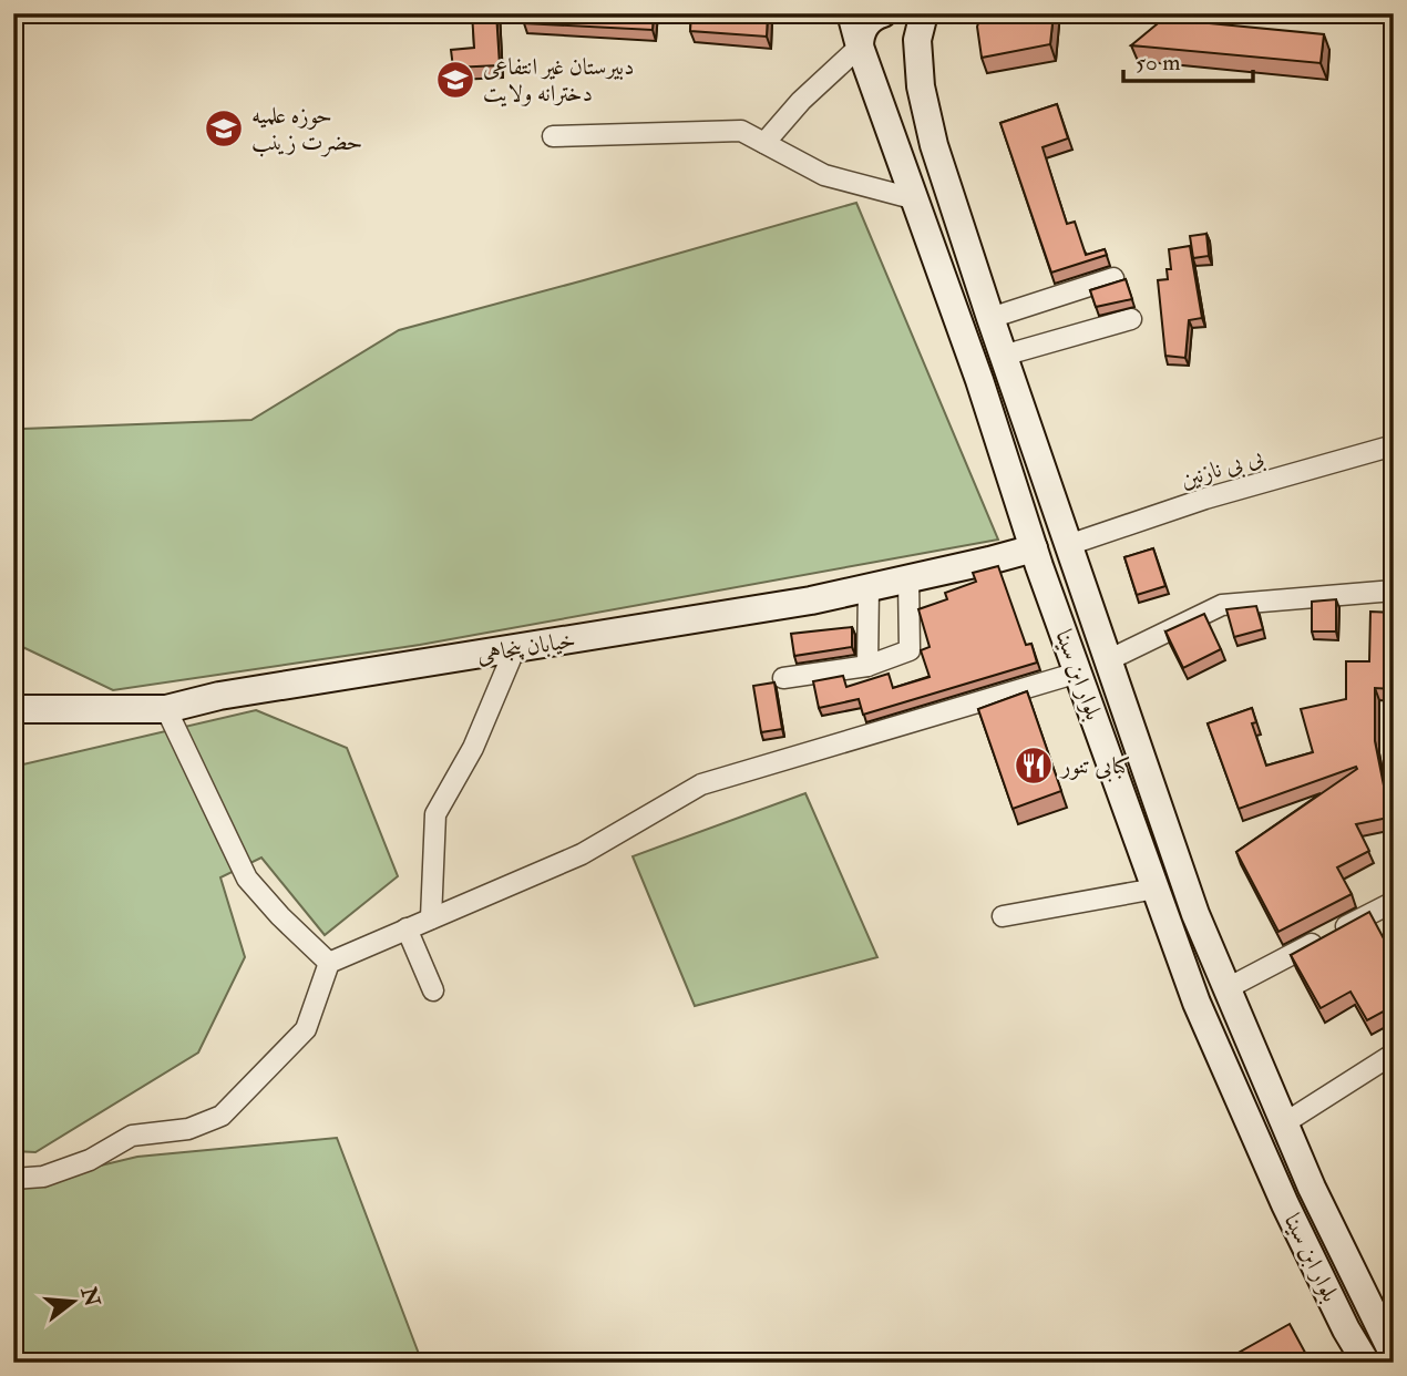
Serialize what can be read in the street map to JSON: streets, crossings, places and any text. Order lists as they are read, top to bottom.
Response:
{
  "streets": {
    "main road": ["خیابان پنجاهی", "بلوار ابن سینا"],
    "street": ["بی بی نازنین"]
  },
  "crossings": [
    ["بی بی نازنین", "بلوار ابن سینا"],
    ["خیابان پنجاهی", "بلوار ابن سینا"]
  ],
  "places": {
    "school or university": ["دبیرستان غیر انتفاعی دخترانه ولایت", "حوزه علمیه حضرت زینب"],
    "restaurant": ["کبابی تنور"]
  },
  "scale_bar": "50 m",
  "north": "right"
}
